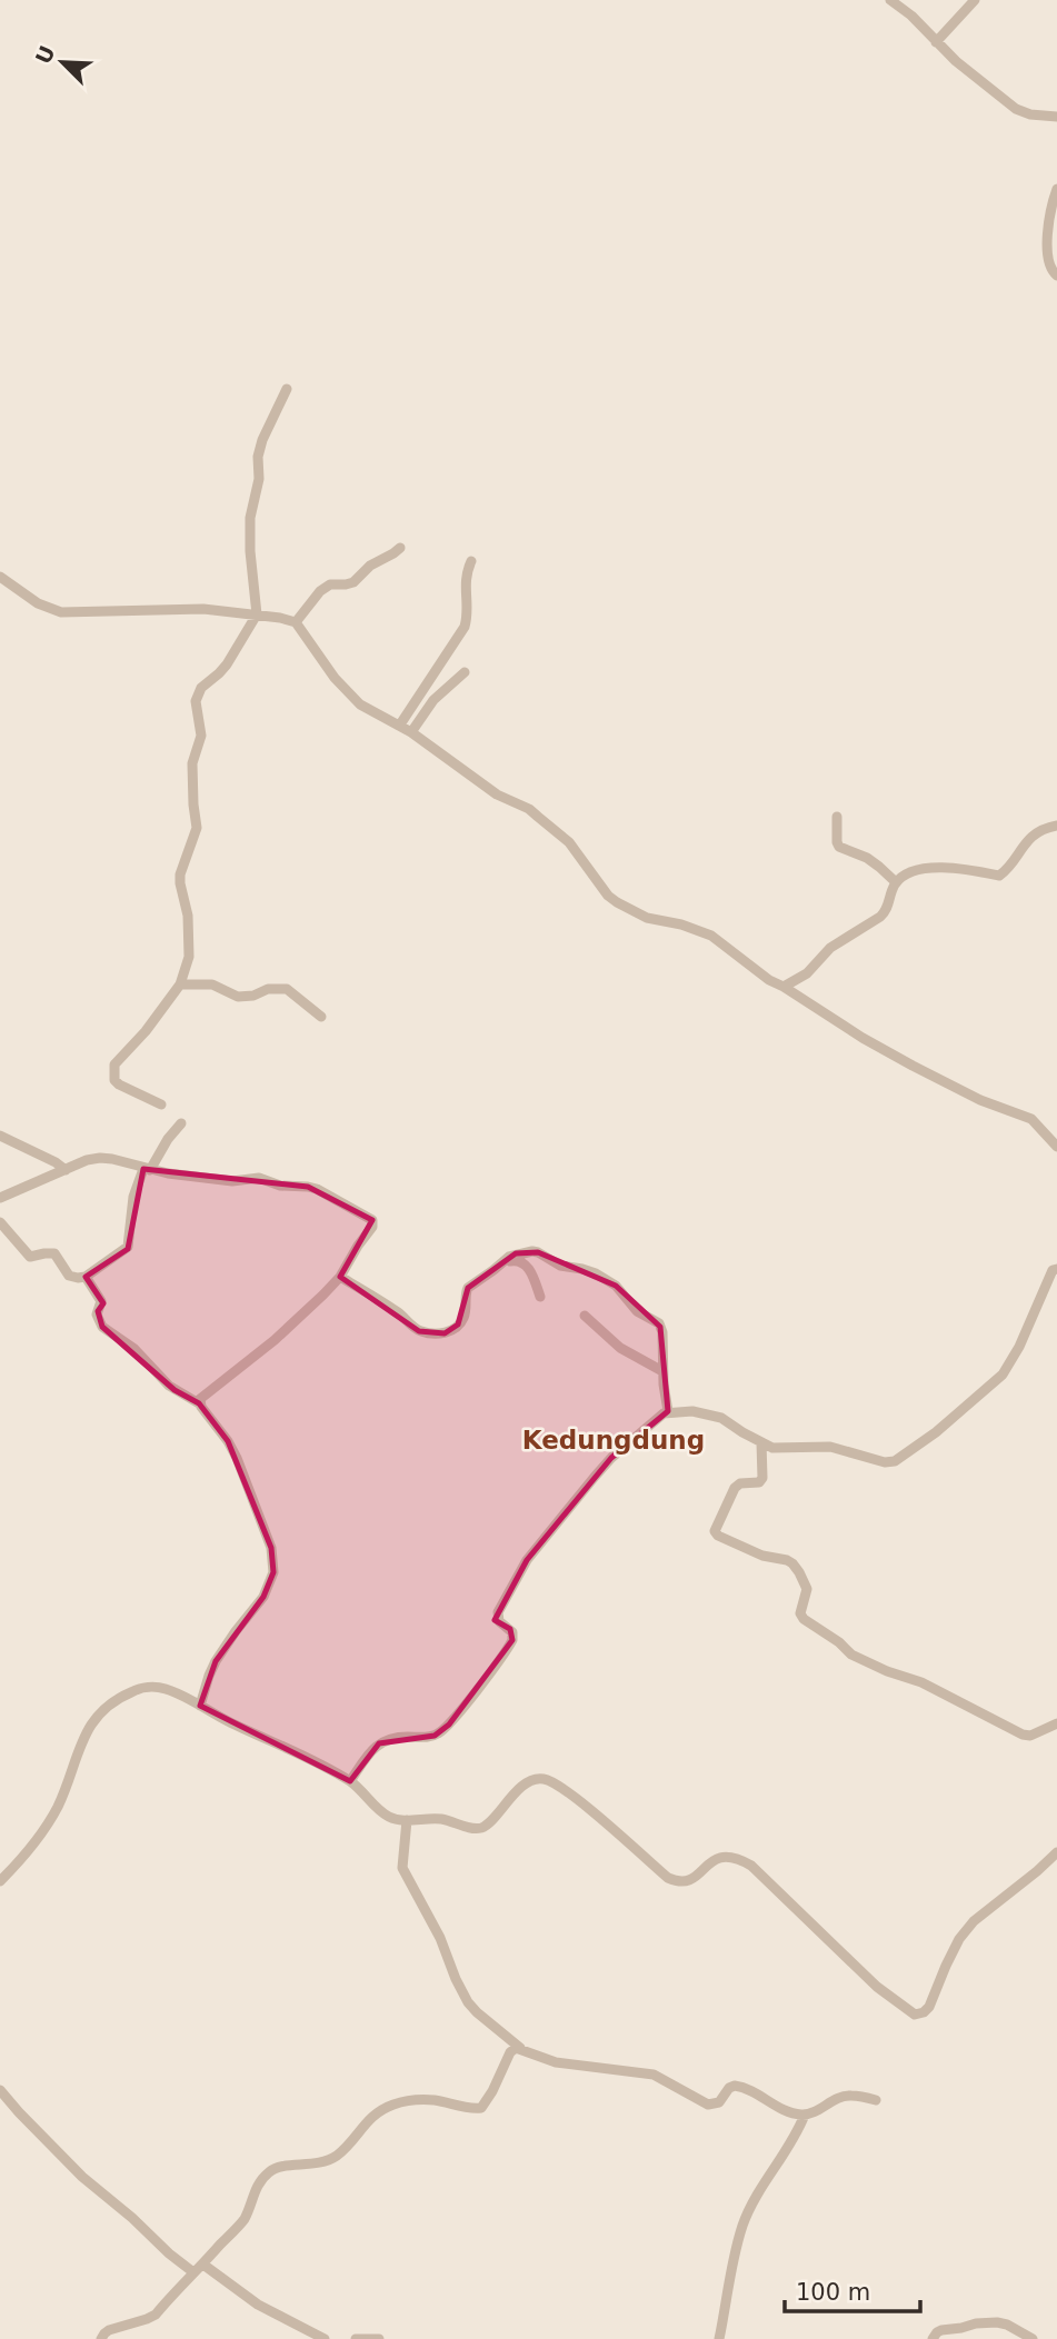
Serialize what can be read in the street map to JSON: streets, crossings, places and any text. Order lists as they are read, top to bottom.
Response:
{
  "districts": ["Kedungdung"],
  "scale_bar": "100 m",
  "north": "top left"
}
